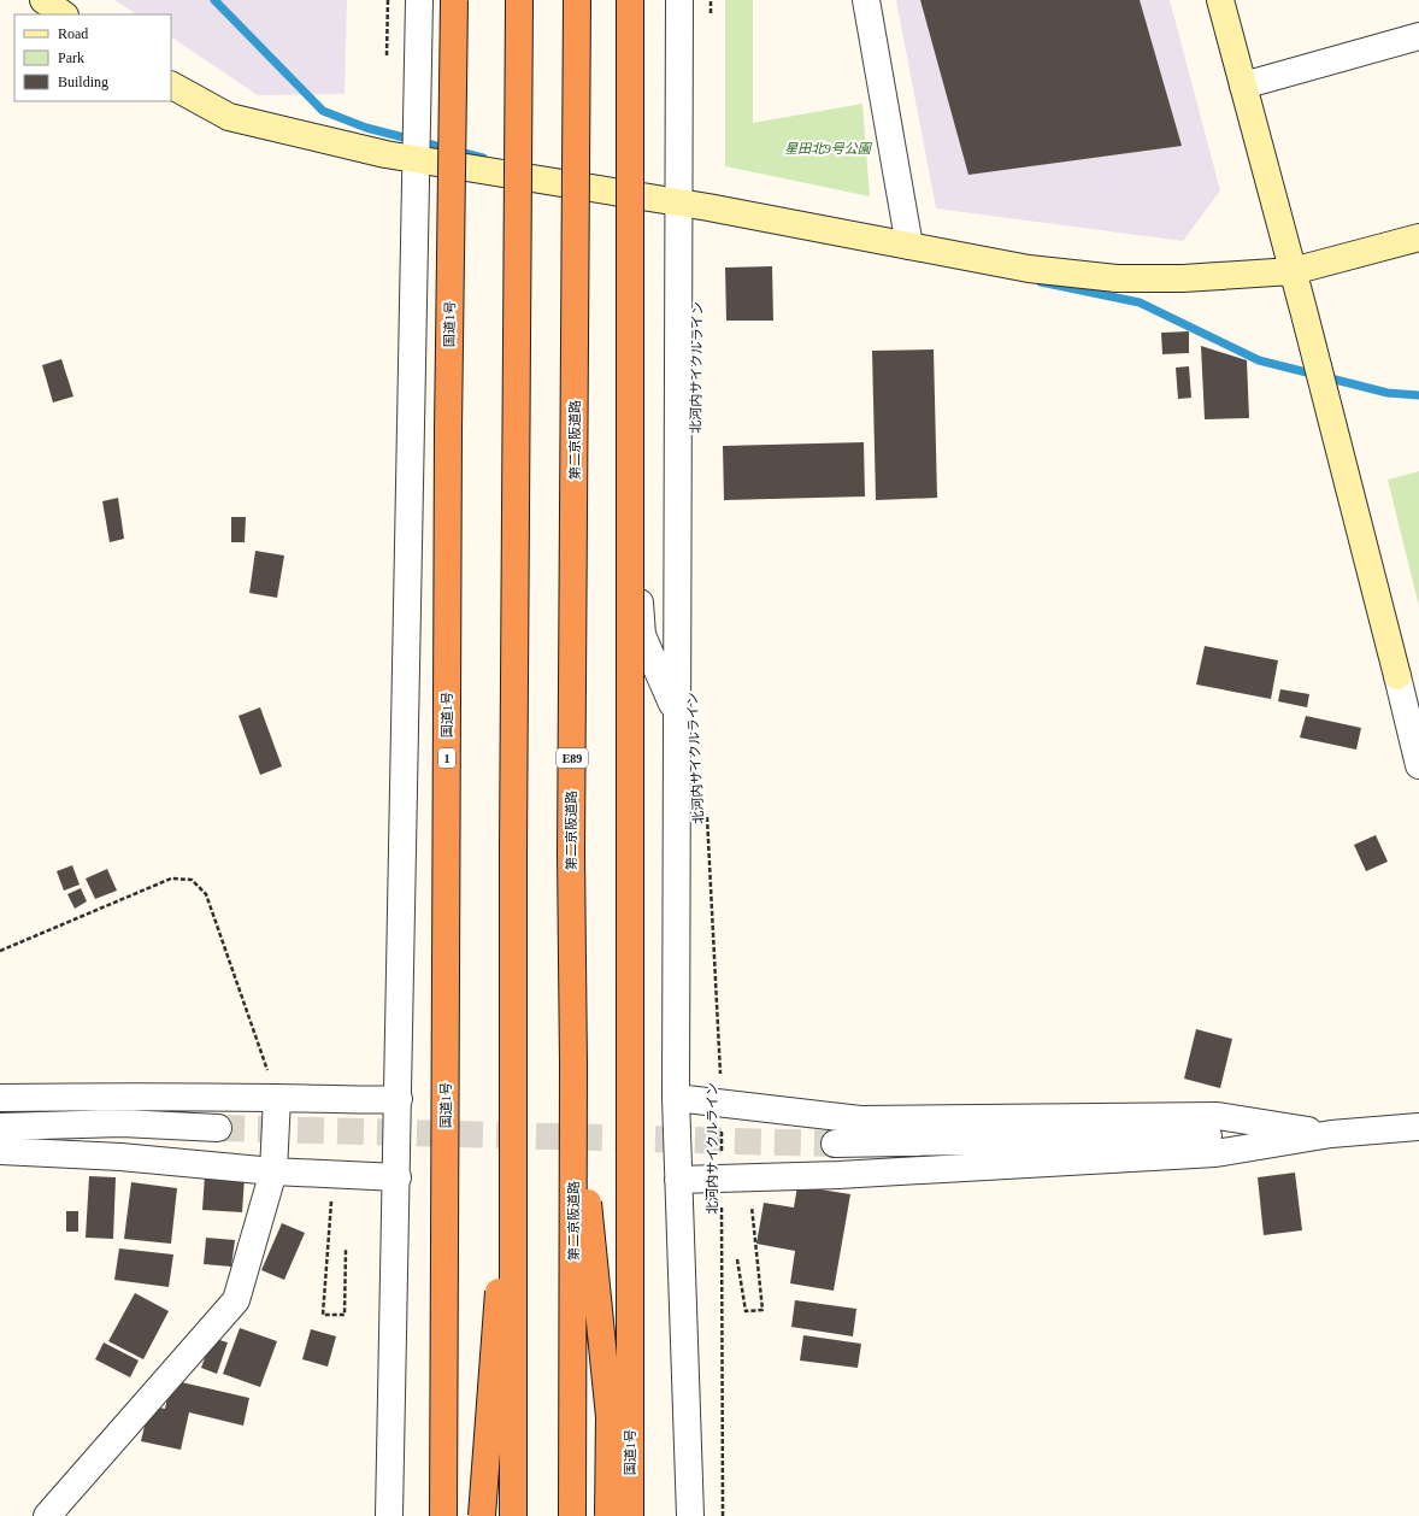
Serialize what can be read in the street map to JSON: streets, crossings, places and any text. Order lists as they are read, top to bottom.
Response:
{
  "streets": {
    "highway": [
      "国道1号",
      "第二京阪道路",
      "1",
      "E89"
    ],
    "path": ["北河内サイクルライン"]
  },
  "parks": ["星田北9号公園"],
  "legend": ["Road", "Park", "Building"]
}
